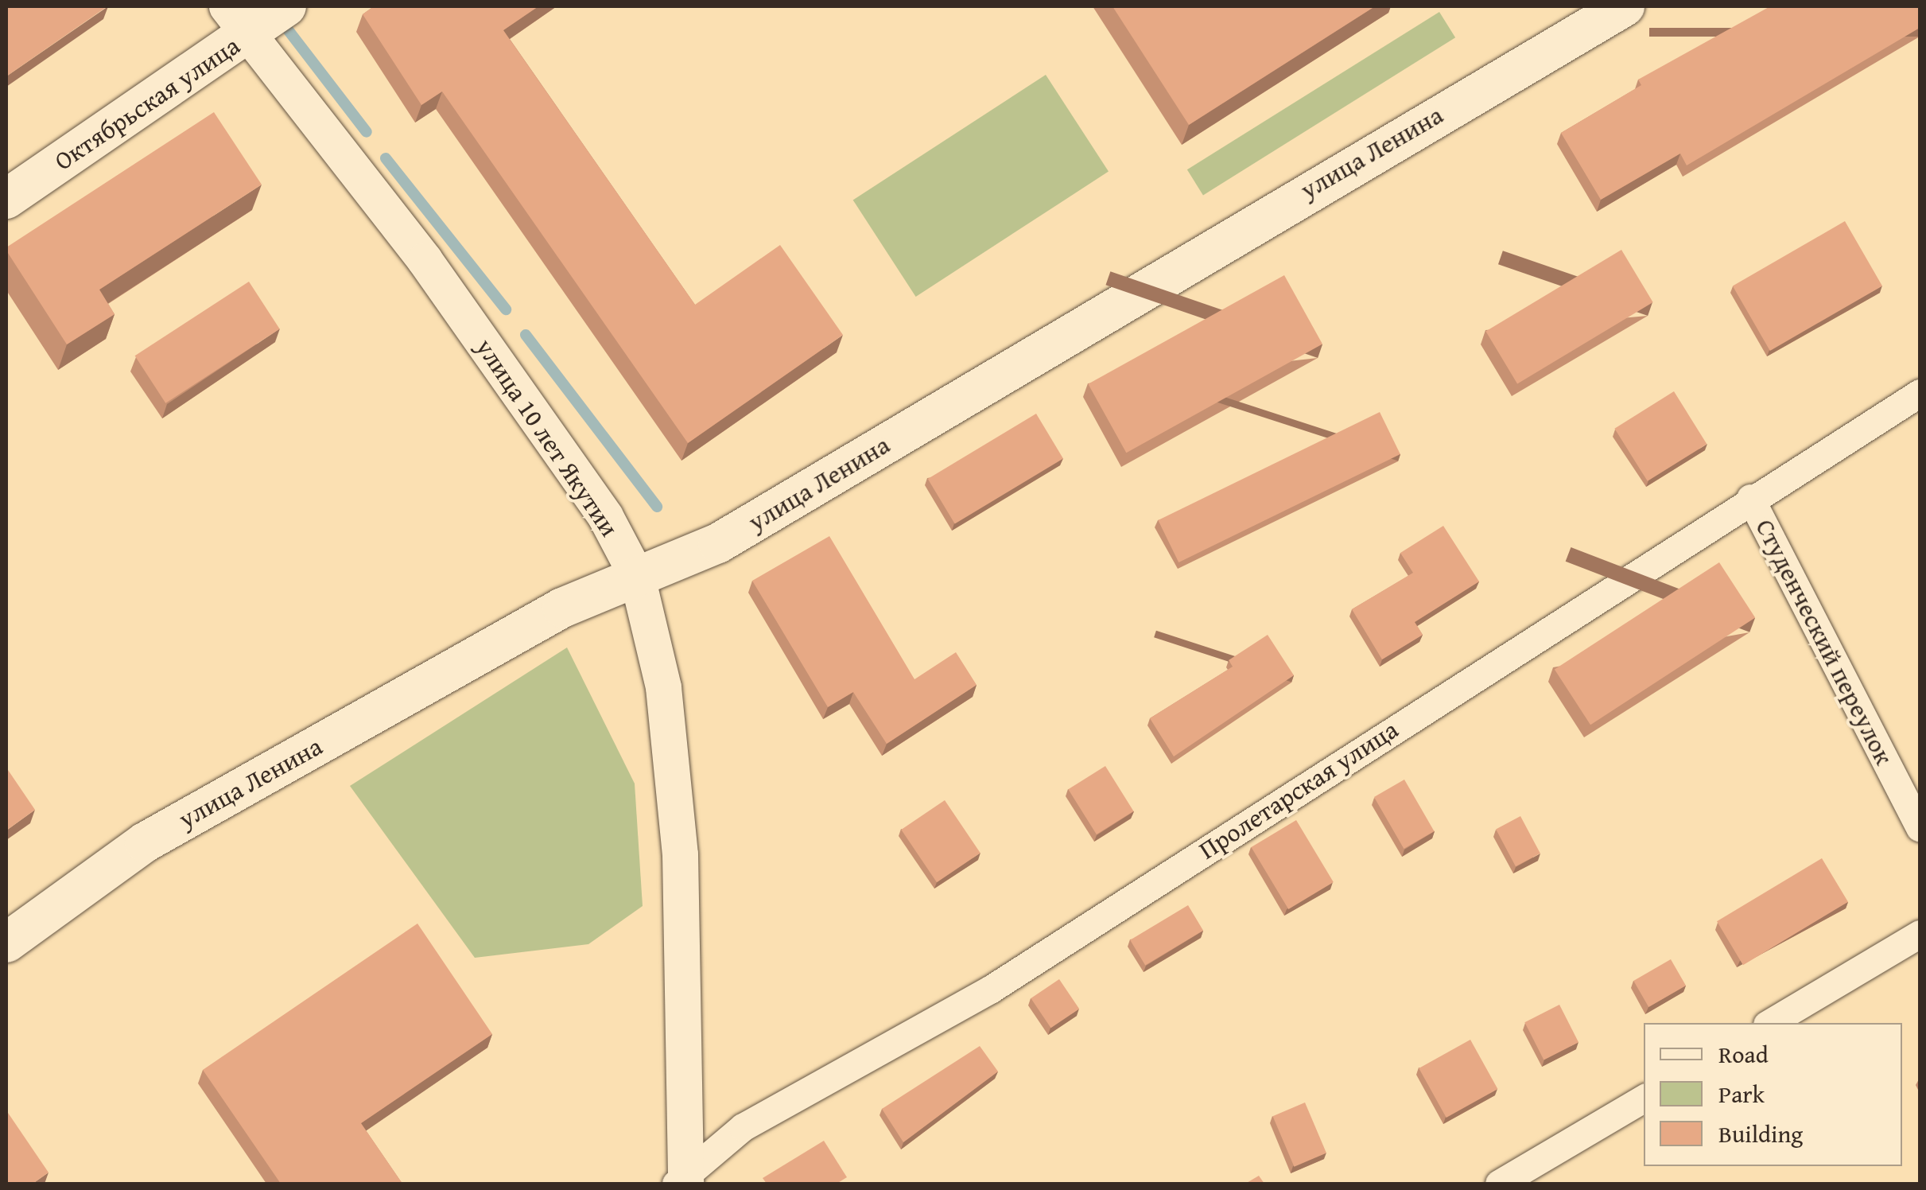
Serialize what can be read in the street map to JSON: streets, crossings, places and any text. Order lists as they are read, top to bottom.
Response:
{
  "streets": {
    "main road": ["Октябрьская улица", "улица Ленина"],
    "street": ["улица 10 лет Якутии", "Студенческий переулок", "Пролетарская улица"]
  },
  "crossings": [
    ["Октябрьская улица", "улица 10 лет Якутии"],
    ["улица Ленина", "улица 10 лет Якутии"],
    ["улица 10 лет Якутии", "Пролетарская улица"],
    ["Студенческий переулок", "Пролетарская улица"]
  ],
  "legend": ["Road", "Park", "Building"]
}
